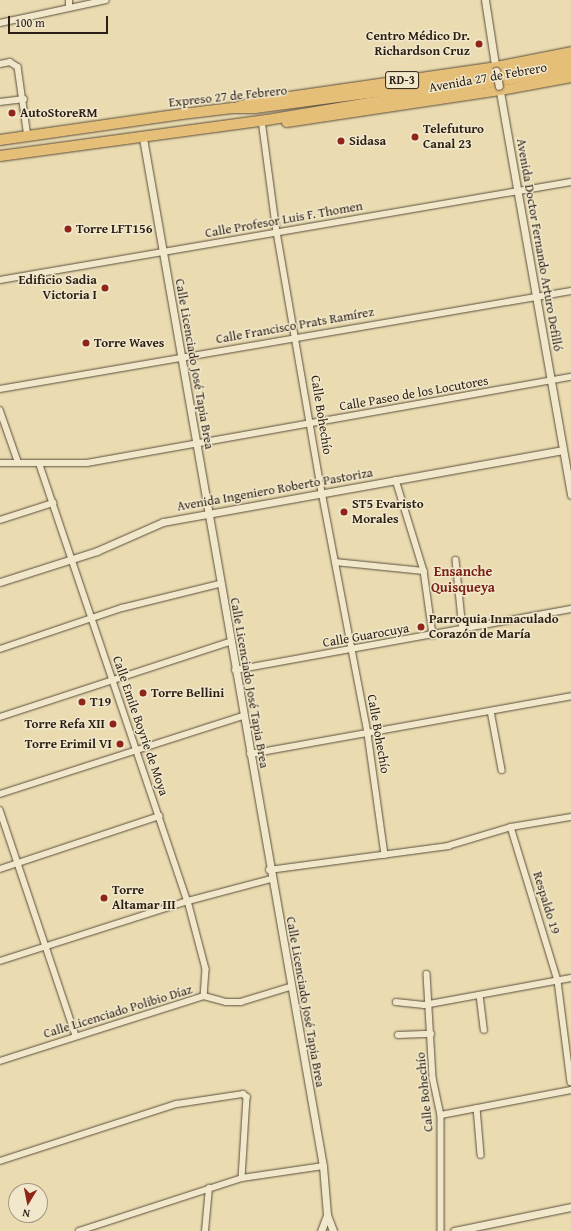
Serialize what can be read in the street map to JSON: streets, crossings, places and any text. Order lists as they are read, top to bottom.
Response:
{
  "streets": {
    "highway": ["RD-3", "Expreso 27 de Febrero"],
    "main road": ["Avenida 27 de Febrero"],
    "street": [
      "Calle Profesor Luis F. Thomen",
      "Avenida Doctor Fernando Arturo Defilló",
      "Calle Francisco Prats Ramírez",
      "Calle Licenciado José Tapia Brea",
      "Calle Paseo de los Locutores",
      "Calle Bohechío",
      "Avenida Ingeniero Roberto Pastoriza",
      "Calle Guarocuya",
      "Calle Emile Boyrie de Moya",
      "Respaldo 19",
      "Calle Licenciado Polibio Díaz"
    ]
  },
  "crossings": [
    ["Avenida 27 de Febrero", "Expreso 27 de Febrero"],
    ["Avenida 27 de Febrero", "Avenida Doctor Fernando Arturo Defilló"],
    ["Avenida 27 de Febrero", "Calle Bohechío"],
    ["RD-3", "Expreso 27 de Febrero"],
    ["Expreso 27 de Febrero", "Calle Licenciado José Tapia Brea"],
    ["Expreso 27 de Febrero", "Calle Bohechío"],
    ["Calle Profesor Luis F. Thomen", "Avenida Doctor Fernando Arturo Defilló"],
    ["Calle Profesor Luis F. Thomen", "Calle Licenciado José Tapia Brea"],
    ["Calle Profesor Luis F. Thomen", "Calle Bohechío"],
    ["Avenida Doctor Fernando Arturo Defilló", "Calle Francisco Prats Ramírez"],
    ["Avenida Doctor Fernando Arturo Defilló", "Calle Paseo de los Locutores"],
    ["Avenida Doctor Fernando Arturo Defilló", "Avenida Ingeniero Roberto Pastoriza"],
    ["Calle Francisco Prats Ramírez", "Calle Licenciado José Tapia Brea"],
    ["Calle Francisco Prats Ramírez", "Calle Bohechío"],
    ["Calle Licenciado José Tapia Brea", "Calle Paseo de los Locutores"],
    ["Calle Licenciado José Tapia Brea", "Avenida Ingeniero Roberto Pastoriza"],
    ["Calle Licenciado José Tapia Brea", "Calle Guarocuya"],
    ["Calle Licenciado José Tapia Brea", "Calle Licenciado Polibio Díaz"],
    ["Calle Paseo de los Locutores", "Calle Bohechío"],
    ["Calle Paseo de los Locutores", "Calle Emile Boyrie de Moya"],
    ["Calle Bohechío", "Avenida Ingeniero Roberto Pastoriza"],
    ["Calle Bohechío", "Calle Guarocuya"],
    ["Avenida Ingeniero Roberto Pastoriza", "Calle Emile Boyrie de Moya"],
    ["Calle Emile Boyrie de Moya", "Calle Licenciado Polibio Díaz"]
  ],
  "districts": ["Ensanche Quisqueya"],
  "places": [
    "Centro Médico Dr. Richardson Cruz",
    "AutoStoreRM",
    "Telefuturo Canal 23",
    "Sidasa",
    "Torre LFT156",
    "Edificio Sadia Victoria I",
    "Torre Waves",
    "ST5 Evaristo Morales",
    "Parroquia Inmaculado Corazón de María",
    "Torre Bellini",
    "T19",
    "Torre Refa XII",
    "Torre Erimil VI",
    "Torre Altamar III"
  ],
  "scale_bar": "100 m",
  "north": "bottom"
}
